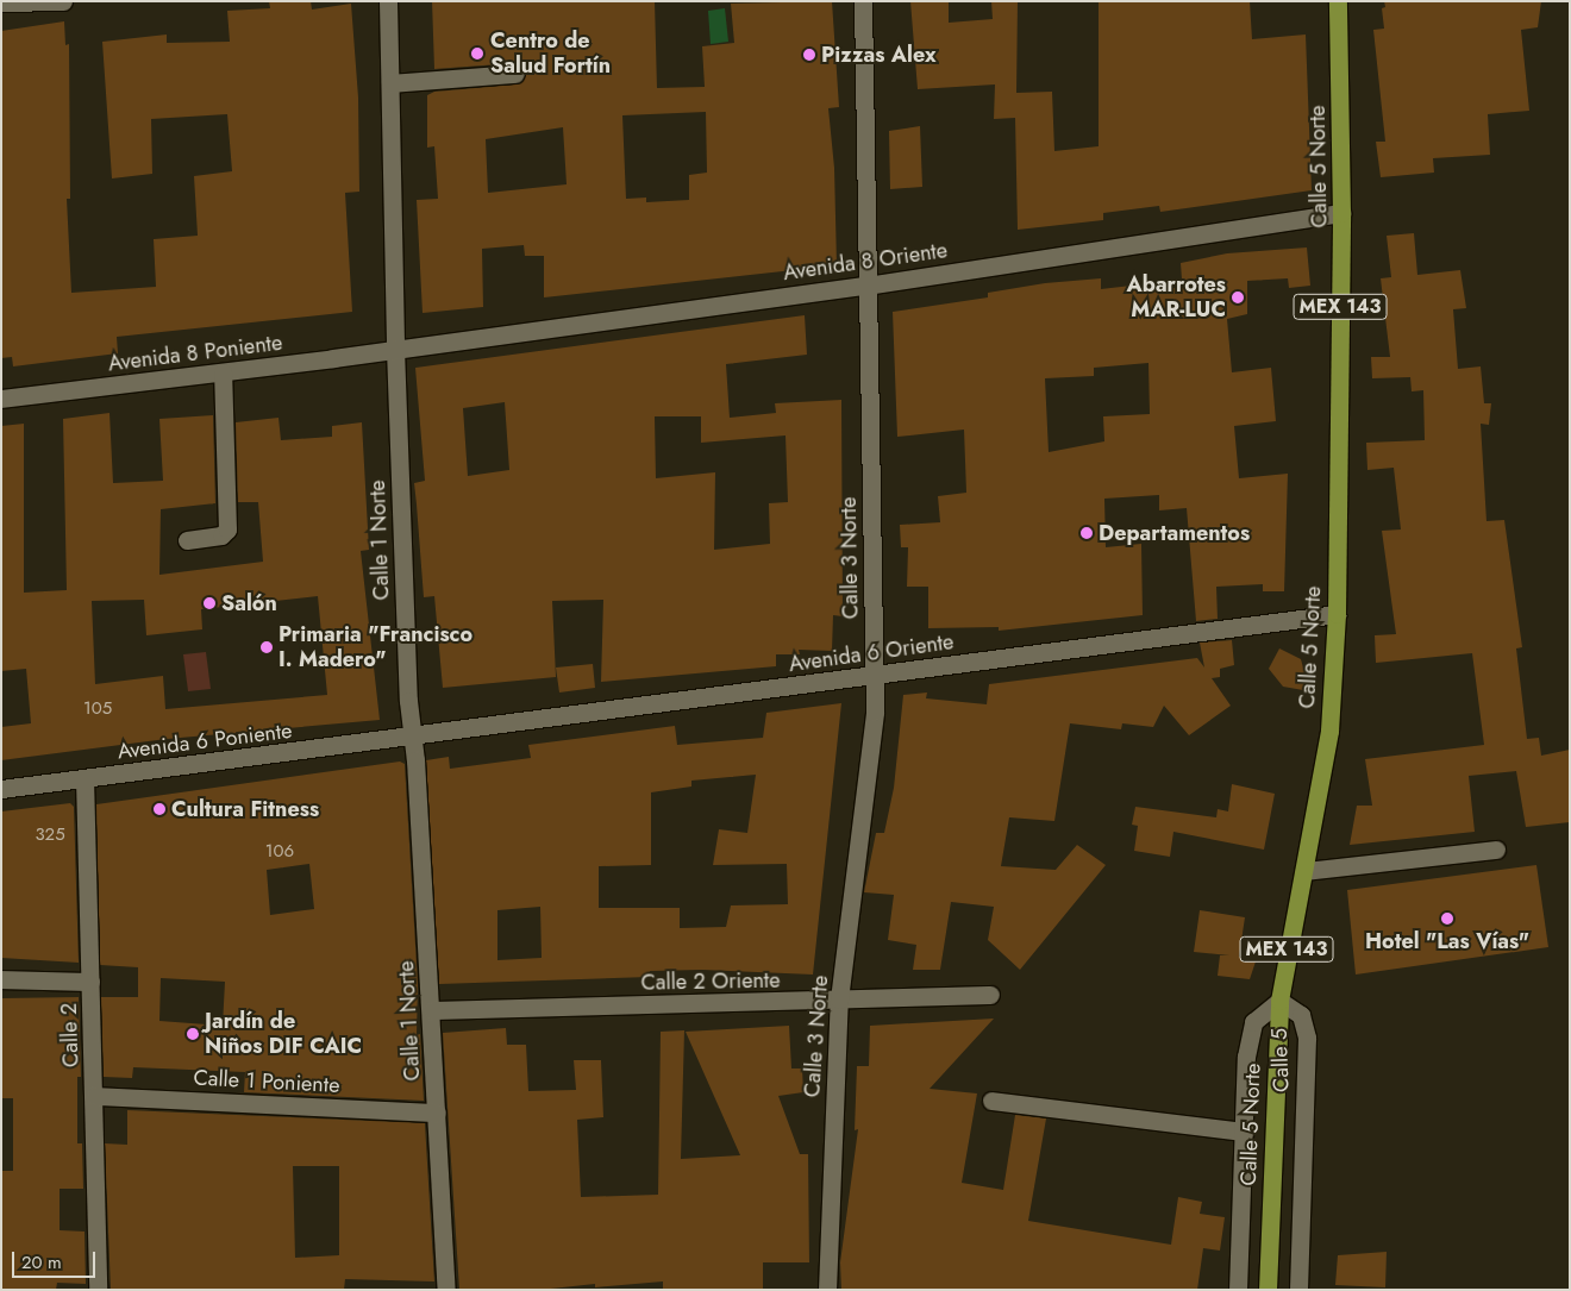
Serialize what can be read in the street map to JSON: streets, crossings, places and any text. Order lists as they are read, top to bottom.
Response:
{
  "streets": {
    "main road": ["Calle 5 Norte", "MEX 143"],
    "street": [
      "Avenida 8 Oriente",
      "Avenida 8 Poniente",
      "Calle 1 Norte",
      "Calle 3 Norte",
      "Avenida 6 Oriente",
      "Avenida 6 Poniente",
      "Calle 2 Oriente",
      "Calle 2",
      "Calle 5",
      "Calle 1 Poniente"
    ]
  },
  "crossings": [
    ["Calle 5 Norte", "Avenida 8 Oriente"],
    ["Calle 5 Norte", "Avenida 6 Oriente"],
    ["Calle 5 Norte", "Calle 5"],
    ["Avenida 8 Oriente", "Avenida 8 Poniente"],
    ["Avenida 8 Oriente", "Calle 1 Norte"],
    ["Avenida 8 Oriente", "Calle 3 Norte"],
    ["Avenida 8 Poniente", "Calle 1 Norte"],
    ["Calle 1 Norte", "Avenida 6 Oriente"],
    ["Calle 1 Norte", "Avenida 6 Poniente"],
    ["Calle 1 Norte", "Calle 2 Oriente"],
    ["Calle 1 Norte", "Calle 1 Poniente"],
    ["Calle 3 Norte", "Avenida 6 Oriente"],
    ["Calle 3 Norte", "Calle 2 Oriente"],
    ["Avenida 6 Oriente", "Avenida 6 Poniente"],
    ["Avenida 6 Poniente", "Calle 2"],
    ["Calle 2", "Calle 1 Poniente"]
  ],
  "places": [
    "Centro de Salud Fortín",
    "Pizzas Alex",
    "Abarrotes MAR-LUC",
    "Departamentos",
    "Salón",
    "Primaria \"Francisco I. Madero\"",
    "Cultura Fitness",
    "Hotel \"Las Vías\"",
    "Jardín de Niños DIF CAIC"
  ],
  "house_numbers": ["105", "325", "106"],
  "scale_bar": "20 m"
}
